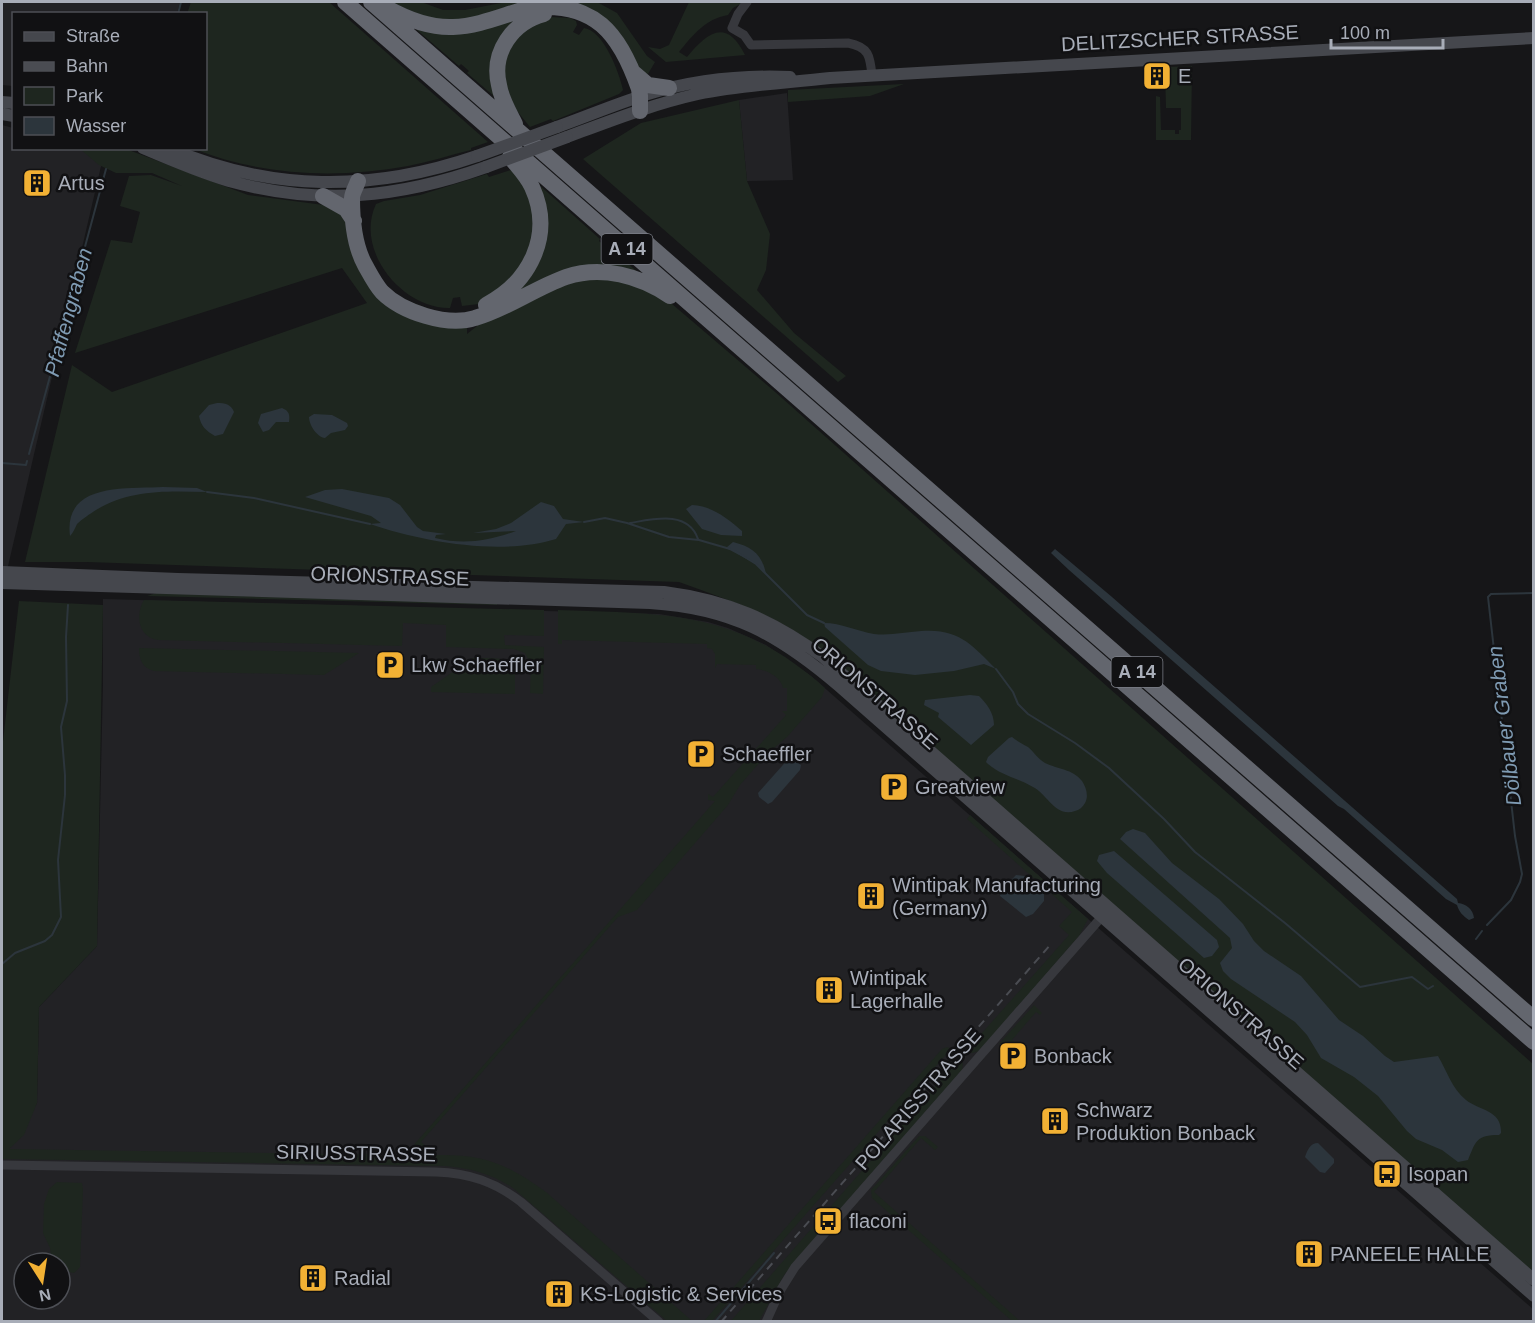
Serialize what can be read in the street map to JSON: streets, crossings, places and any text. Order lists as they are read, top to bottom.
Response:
{
  "streets": {
    "highway": ["A 14"],
    "street": [
      "DELITZSCHER STRASSE",
      "ORIONSTRASSE",
      "POLARISSTRASSE",
      "SIRIUSSTRASSE"
    ]
  },
  "crossings": [
    ["ORIONSTRASSE", "POLARISSTRASSE"]
  ],
  "water": ["Pfaffengraben", "Dölbauer Graben"],
  "places": {
    "building": [
      "E",
      "Artus",
      "Wintipak Manufacturing (Germany)",
      "Wintipak Lagerhalle",
      "Schwarz Produktion Bonback",
      "PANEELE HALLE",
      "Radial",
      "KS-Logistic & Services"
    ],
    "parking": [
      "Lkw Schaeffler",
      "Schaeffler",
      "Greatview",
      "Bonback"
    ],
    "bus stop": ["Isopan", "flaconi"]
  },
  "legend": [
    "Straße",
    "Bahn",
    "Park",
    "Wasser"
  ],
  "scale_bar": "100 m",
  "north": "bottom"
}
